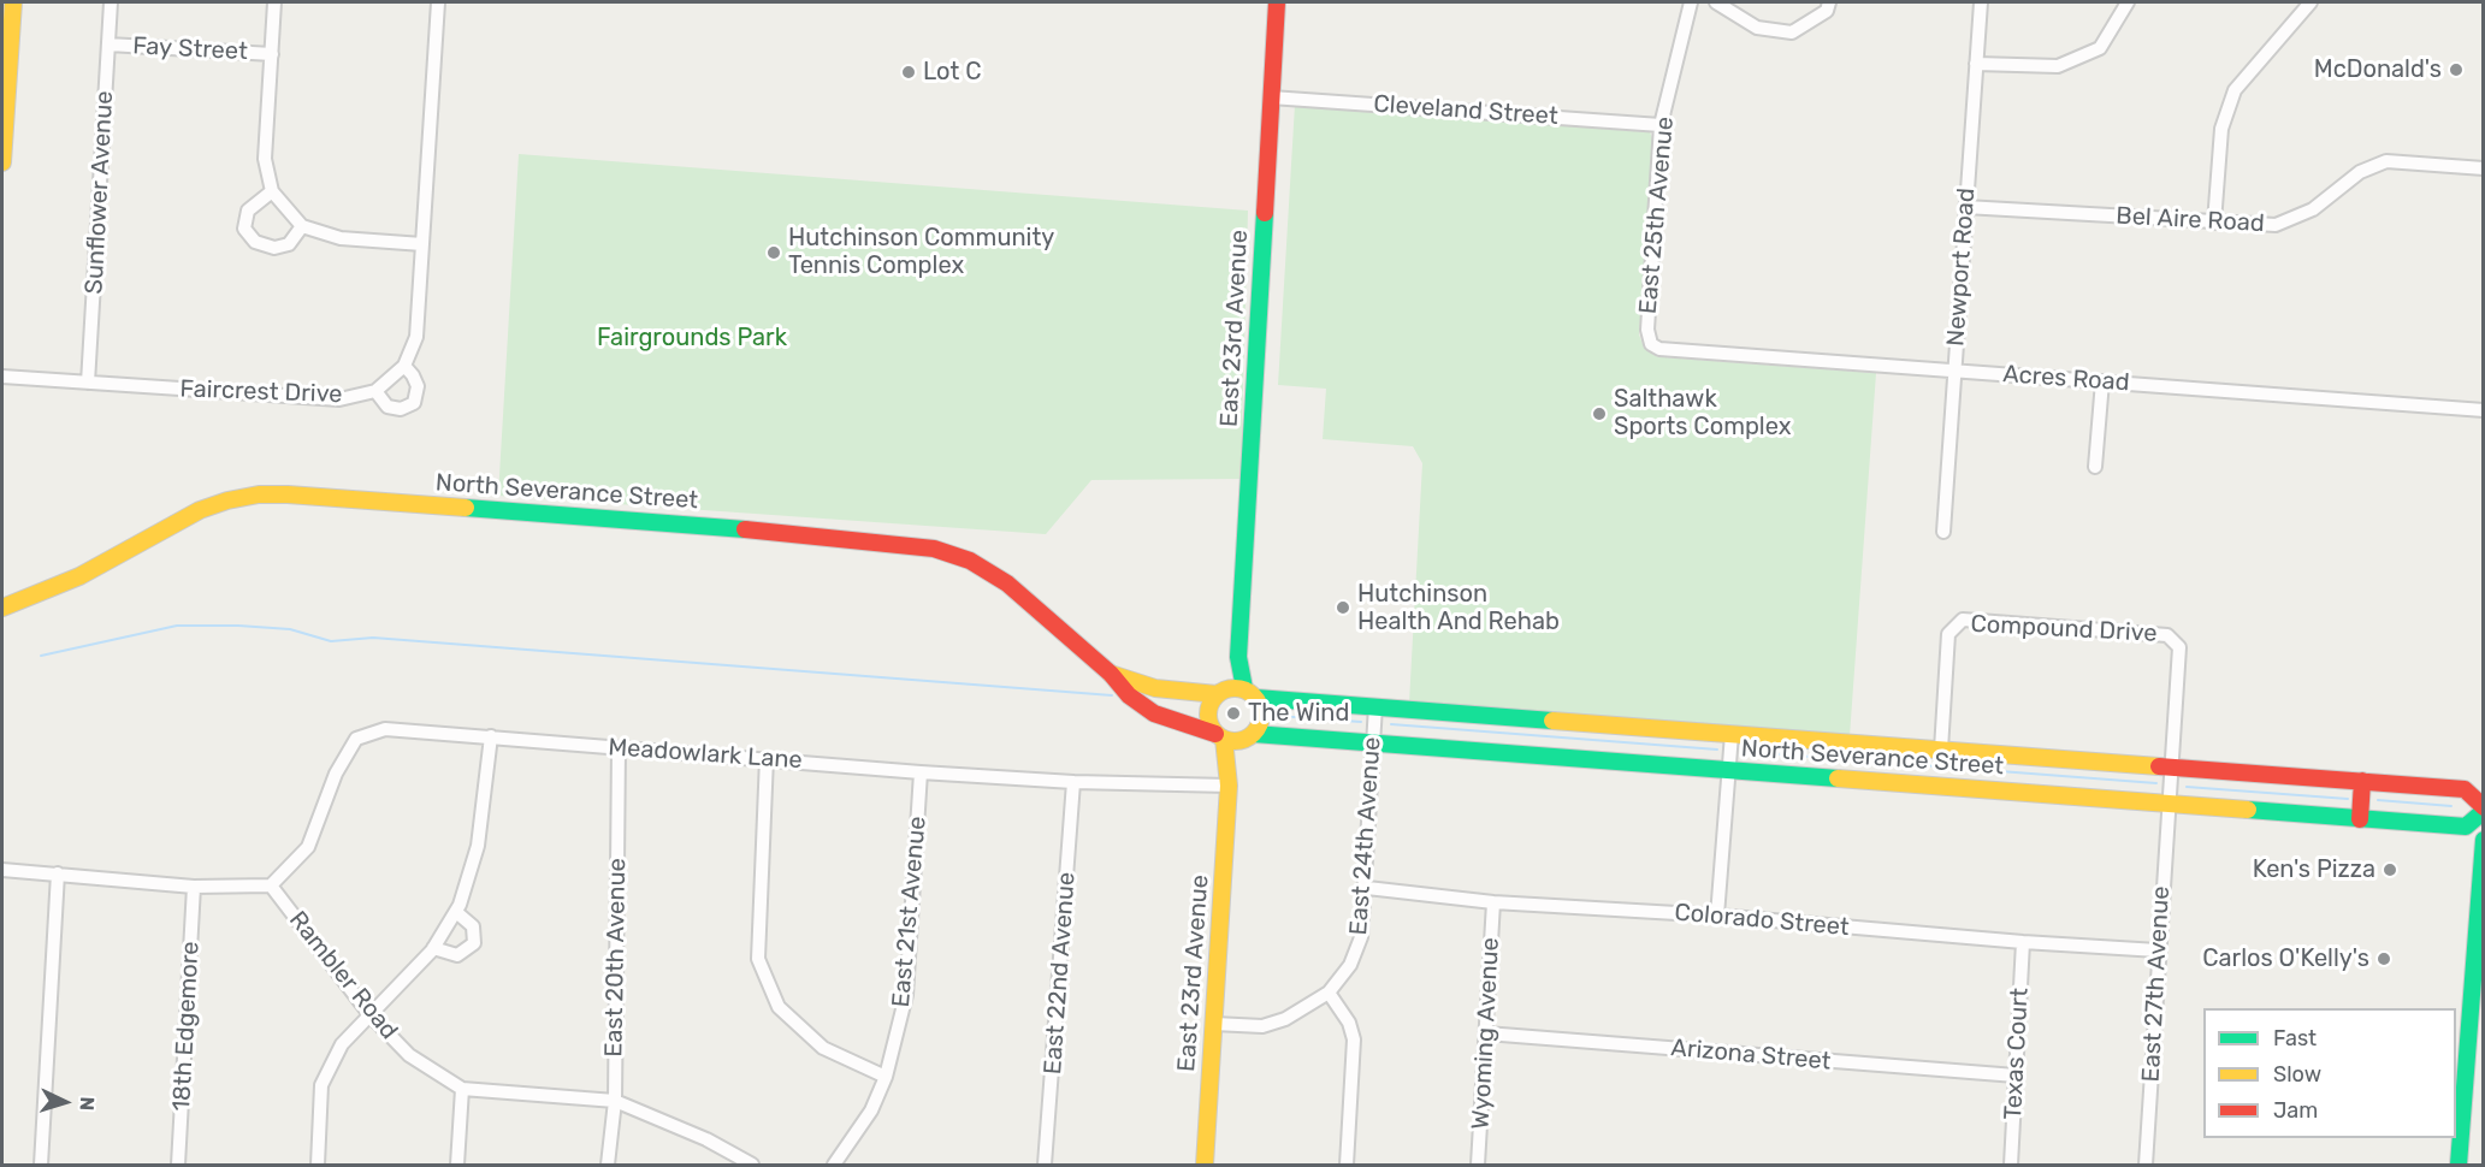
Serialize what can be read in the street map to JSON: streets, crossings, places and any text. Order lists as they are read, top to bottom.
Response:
{
  "streets": {
    "street": [
      "Fay Street",
      "Cleveland Street",
      "Sunflower Avenue",
      "East 25th Avenue",
      "Bel Aire Road",
      "Newport Road",
      "East 23rd Avenue",
      "Acres Road",
      "Faircrest Drive",
      "North Severance Street",
      "Compound Drive",
      "Meadowlark Lane",
      "East 24th Avenue",
      "East 21st Avenue",
      "Colorado Street",
      "East 20th Avenue",
      "East 22nd Avenue",
      "Rambler Road",
      "East 27th Avenue",
      "18th Edgemore",
      "Wyoming Avenue",
      "Texas Court",
      "Arizona Street"
    ]
  },
  "crossings": [
    ["Fay Street", "Sunflower Avenue"],
    ["Cleveland Street", "East 25th Avenue"],
    ["Cleveland Street", "East 23rd Avenue"],
    ["Sunflower Avenue", "Faircrest Drive"],
    ["East 25th Avenue", "Acres Road"],
    ["Bel Aire Road", "Newport Road"],
    ["Newport Road", "Acres Road"],
    ["East 23rd Avenue", "North Severance Street"],
    ["East 23rd Avenue", "Meadowlark Lane"],
    ["North Severance Street", "Compound Drive"],
    ["North Severance Street", "East 24th Avenue"],
    ["North Severance Street", "East 27th Avenue"],
    ["Compound Drive", "East 27th Avenue"],
    ["Meadowlark Lane", "East 21st Avenue"],
    ["Meadowlark Lane", "East 20th Avenue"],
    ["Meadowlark Lane", "East 22nd Avenue"],
    ["Meadowlark Lane", "Rambler Road"],
    ["East 24th Avenue", "Colorado Street"],
    ["Colorado Street", "East 27th Avenue"],
    ["Colorado Street", "Wyoming Avenue"],
    ["Colorado Street", "Texas Court"],
    ["East 20th Avenue", "Rambler Road"],
    ["Wyoming Avenue", "Arizona Street"],
    ["Texas Court", "Arizona Street"]
  ],
  "parks": ["Fairgrounds Park"],
  "places": [
    "McDonald's",
    "Lot C",
    "Hutchinson Community Tennis Complex",
    "Salthawk Sports Complex",
    "Hutchinson Health And Rehab",
    "The Wind",
    "Ken's Pizza",
    "Carlos O'Kelly's"
  ],
  "legend": ["Fast", "Slow", "Jam"],
  "north": "right"
}
